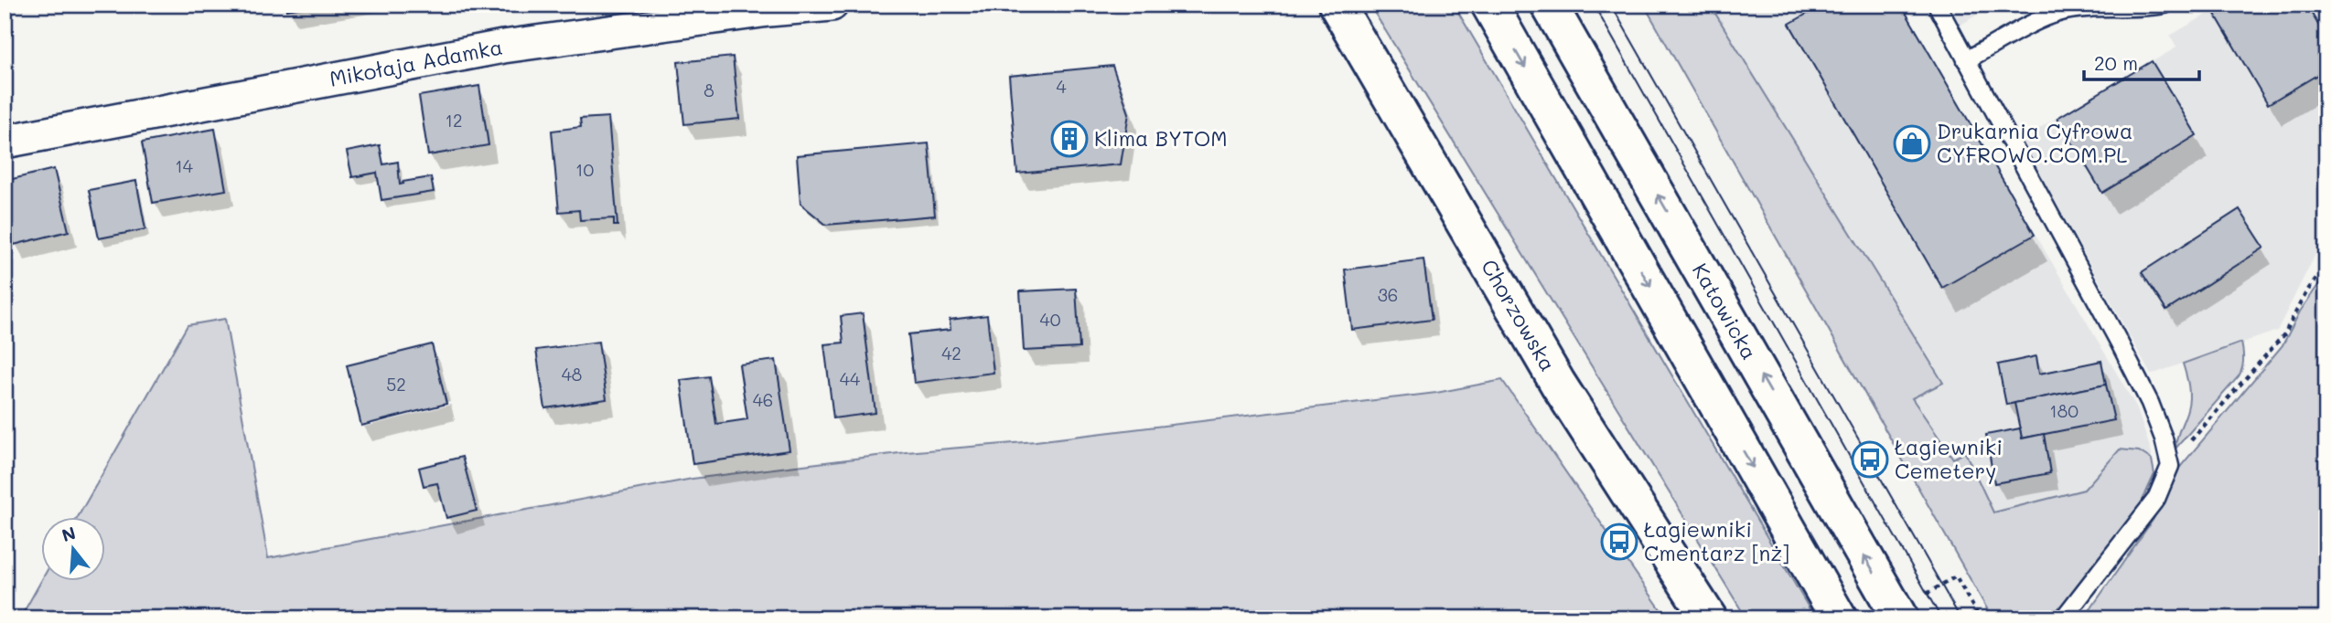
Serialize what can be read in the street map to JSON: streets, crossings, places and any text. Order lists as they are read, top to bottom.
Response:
{
  "streets": {
    "main road": ["Katowicka", "Chorzowska"],
    "street": ["Mikołaja Adamka"]
  },
  "places": {
    "building": ["Klima BYTOM"],
    "shop": ["Drukarnia Cyfrowa CYFROWO.COM.PL"],
    "bus stop": ["Łagiewniki Cemetery", "Łagiewniki Cmentarz [nż]"]
  },
  "house_numbers": [
    "4",
    "8",
    "12",
    "14",
    "10",
    "36",
    "40",
    "42",
    "48",
    "44",
    "52",
    "46",
    "180"
  ],
  "scale_bar": "20 m",
  "north": "top"
}
